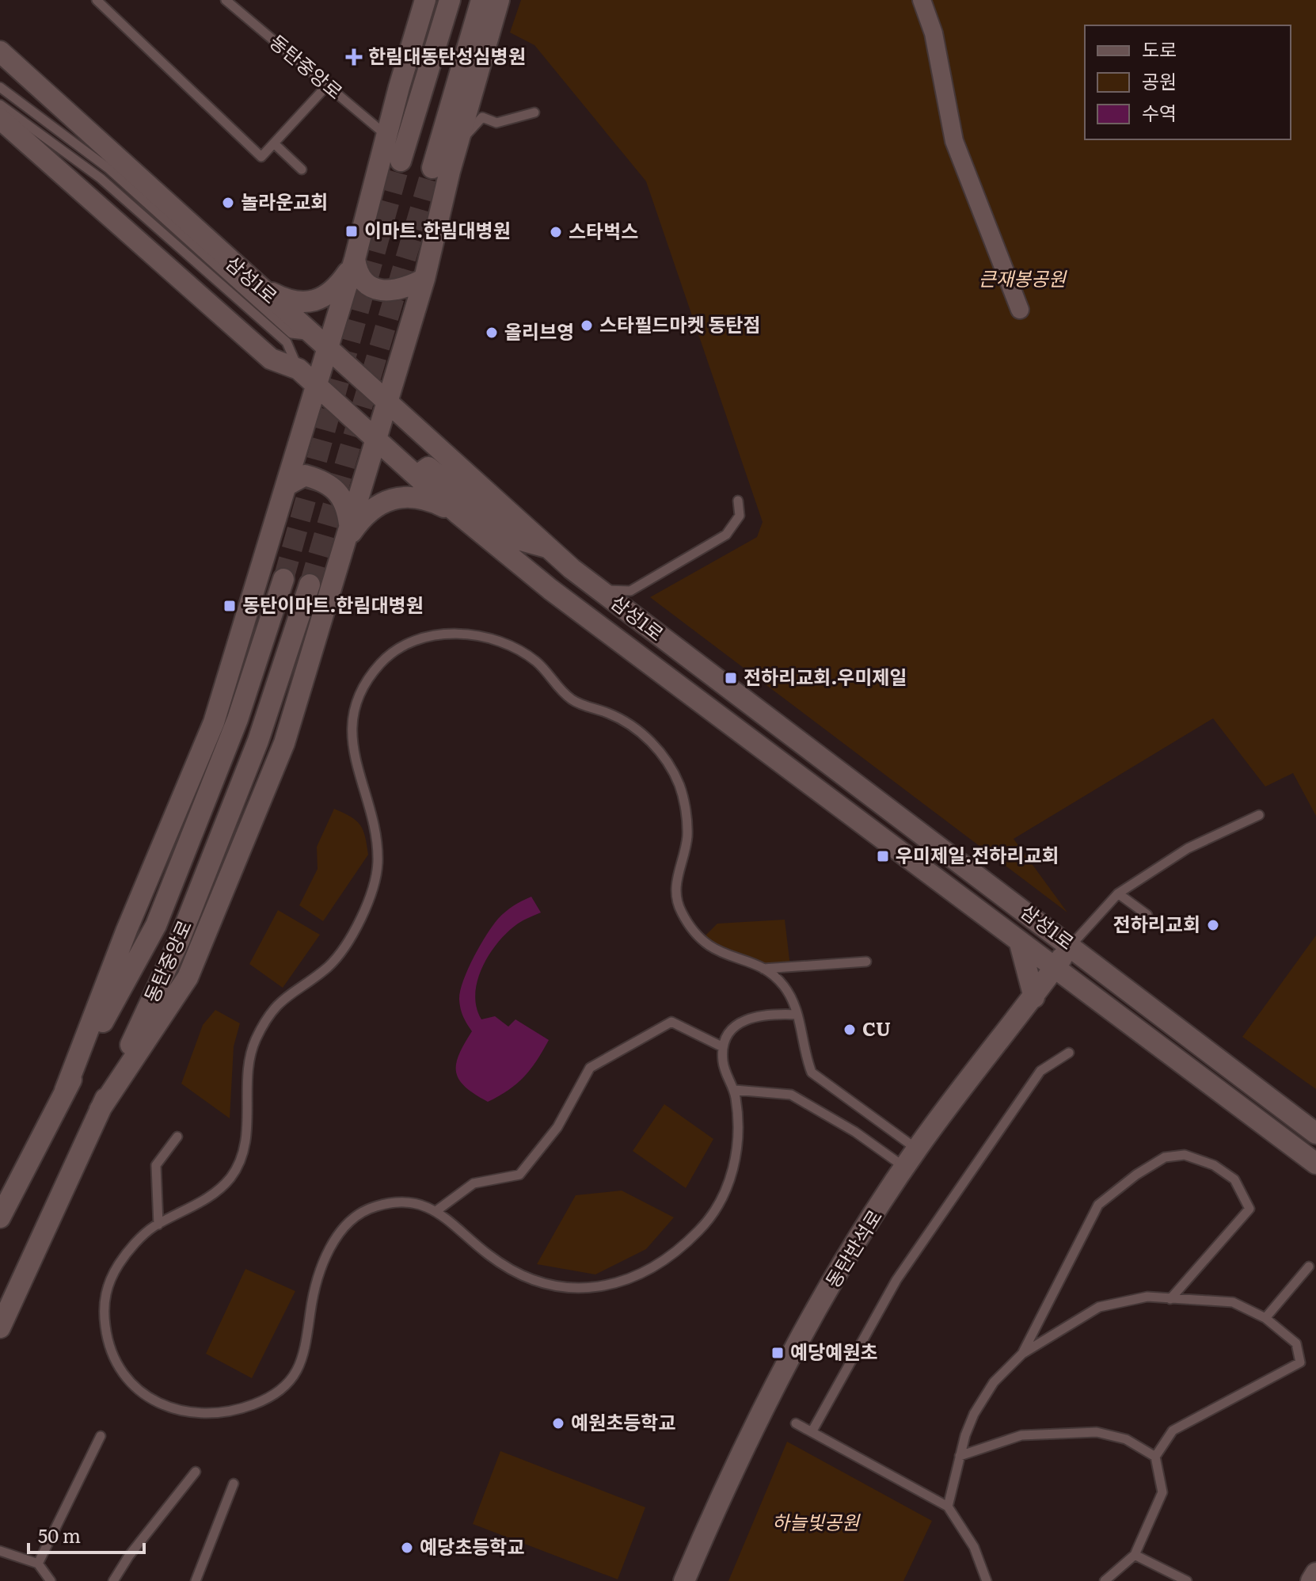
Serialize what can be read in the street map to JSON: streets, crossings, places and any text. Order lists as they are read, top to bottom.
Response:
{
  "streets": {
    "street": ["동탄중앙로", "삼성1로", "동탄반석로"]
  },
  "crossings": [
    ["삼성1로", "동탄반석로"]
  ],
  "parks": ["큰재봉공원", "하늘빛공원"],
  "places": {
    "health": ["한림대동탄성심병원"],
    "other": [
      "놀라운교회",
      "스타벅스",
      "스타필드마켓 동탄점",
      "올리브영",
      "전하리교회",
      "CU",
      "예원초등학교",
      "예당초등학교"
    ],
    "transit": [
      "이마트.한림대병원",
      "동탄이마트.한림대병원",
      "전하리교회.우미제일",
      "우미제일.전하리교회",
      "예당예원초"
    ]
  },
  "legend": ["도로", "공원", "수역"],
  "scale_bar": "50 m"
}
